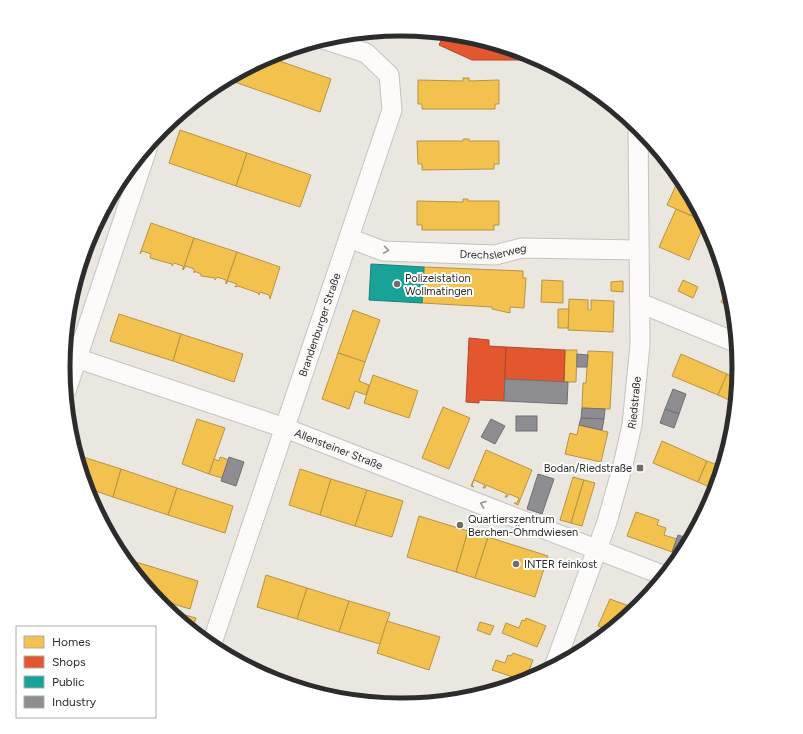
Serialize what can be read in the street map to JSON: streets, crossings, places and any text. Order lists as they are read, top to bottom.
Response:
{
  "streets": {
    "street": [
      "Drechslerweg",
      "Brandenburger Straße",
      "Riedstraße",
      "Allensteiner Straße"
    ]
  },
  "crossings": [
    ["Drechslerweg", "Brandenburger Straße"],
    ["Drechslerweg", "Riedstraße"],
    ["Brandenburger Straße", "Allensteiner Straße"],
    ["Riedstraße", "Allensteiner Straße"]
  ],
  "one_way": ["Drechslerweg", "Allensteiner Straße"],
  "places": {
    "other": ["Polizeistation Wollmatingen", "Quartierszentrum Berchen-Öhmdwiesen", "INTER feinkost"],
    "transit": ["Bodan/Riedstraße"]
  },
  "legend": [
    "Homes",
    "Shops",
    "Public",
    "Industry"
  ]
}
